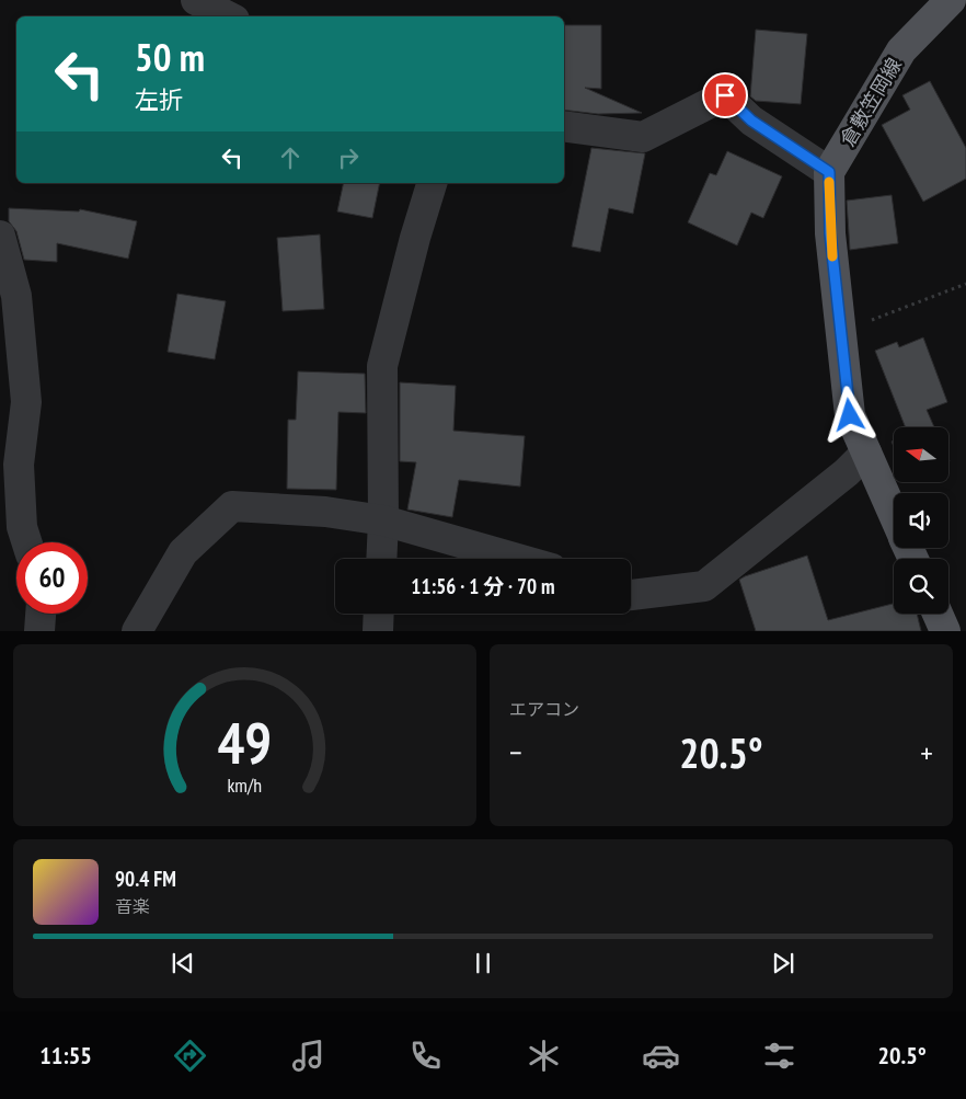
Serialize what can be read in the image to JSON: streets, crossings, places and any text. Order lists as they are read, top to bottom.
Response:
{
  "streets": {
    "main road": ["倉敷笠岡線"]
  },
  "north": "left",
  "page": {
    "turn": ["50 m", "左折"],
    "limit": "60",
    "trip": "11:56 · 1 分 · 70 m",
    "tile": "エアコン",
    "heat": ["−", "20.5°", "+"],
    "song": ["90.4 FM", "音楽"],
    "tabs": ["11:55", "20.5°"],
    "gauge": ["49", "km/h"]
  }
}
